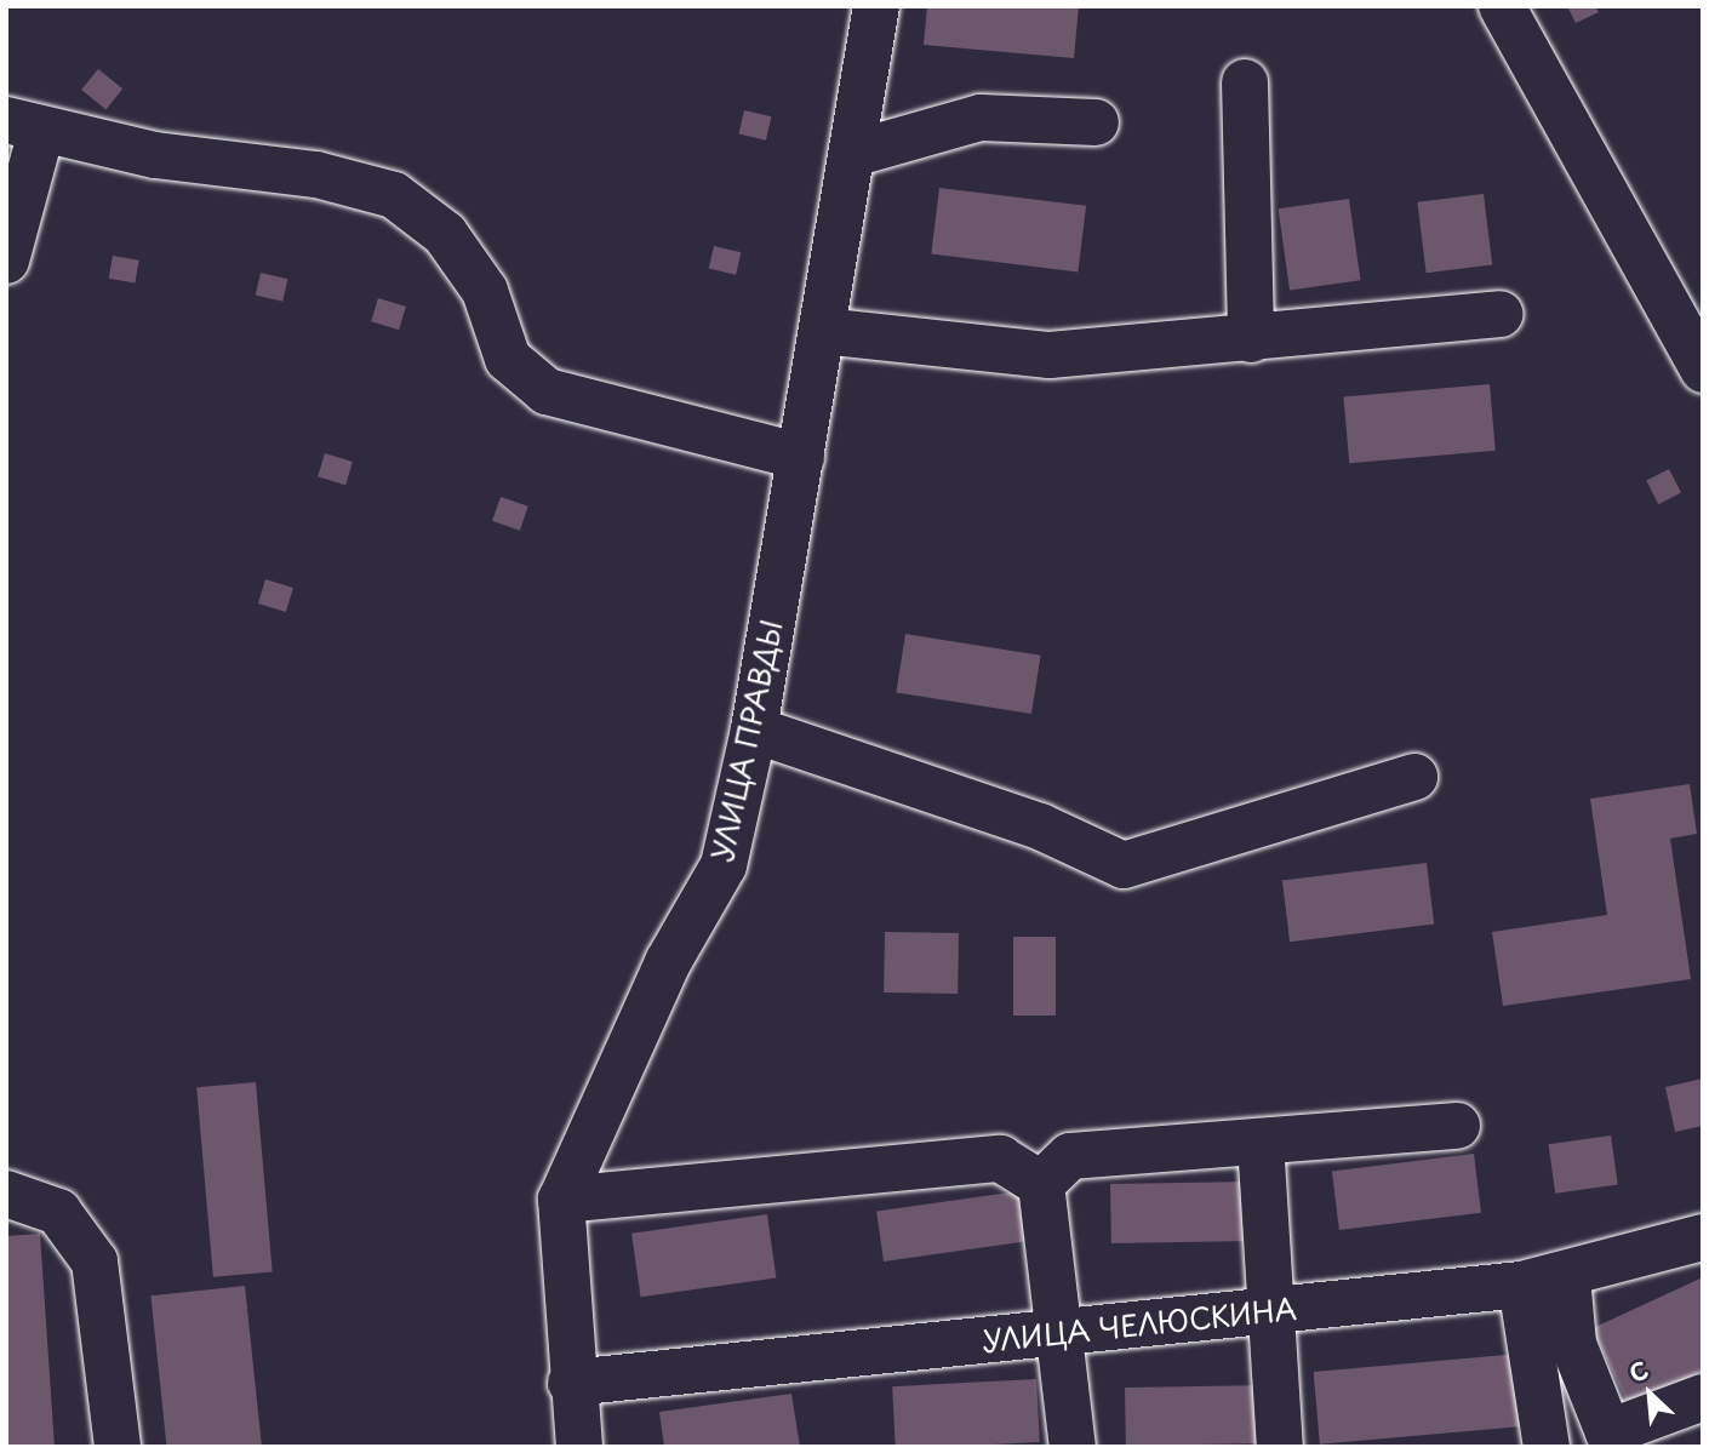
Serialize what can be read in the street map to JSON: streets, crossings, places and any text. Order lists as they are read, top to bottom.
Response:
{
  "streets": {
    "street": ["УЛИЦА ПРАВДЫ", "УЛИЦА ЧЕЛЮСКИНА"]
  },
  "crossings": [
    ["УЛИЦА ПРАВДЫ", "УЛИЦА ЧЕЛЮСКИНА"]
  ],
  "north": "top left"
}
